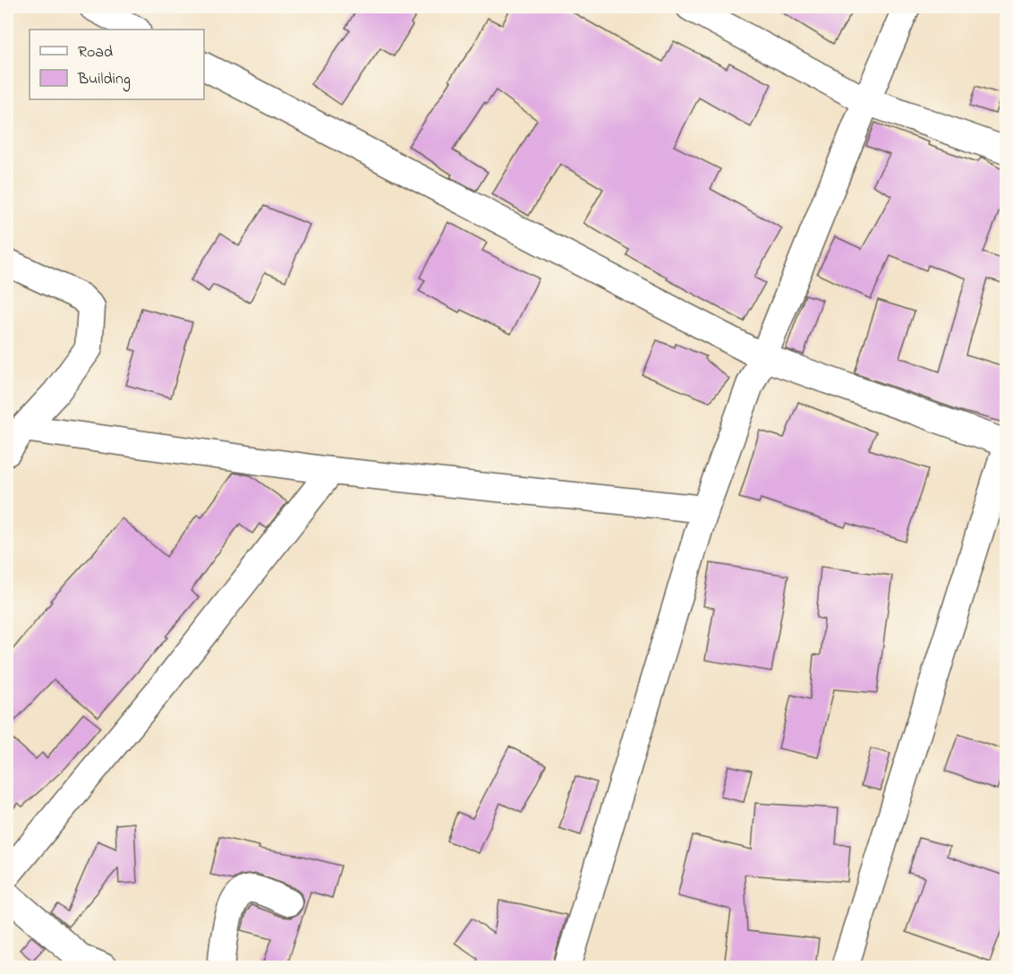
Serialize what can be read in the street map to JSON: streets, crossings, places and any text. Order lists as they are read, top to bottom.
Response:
{
  "legend": ["Road", "Building"]
}
